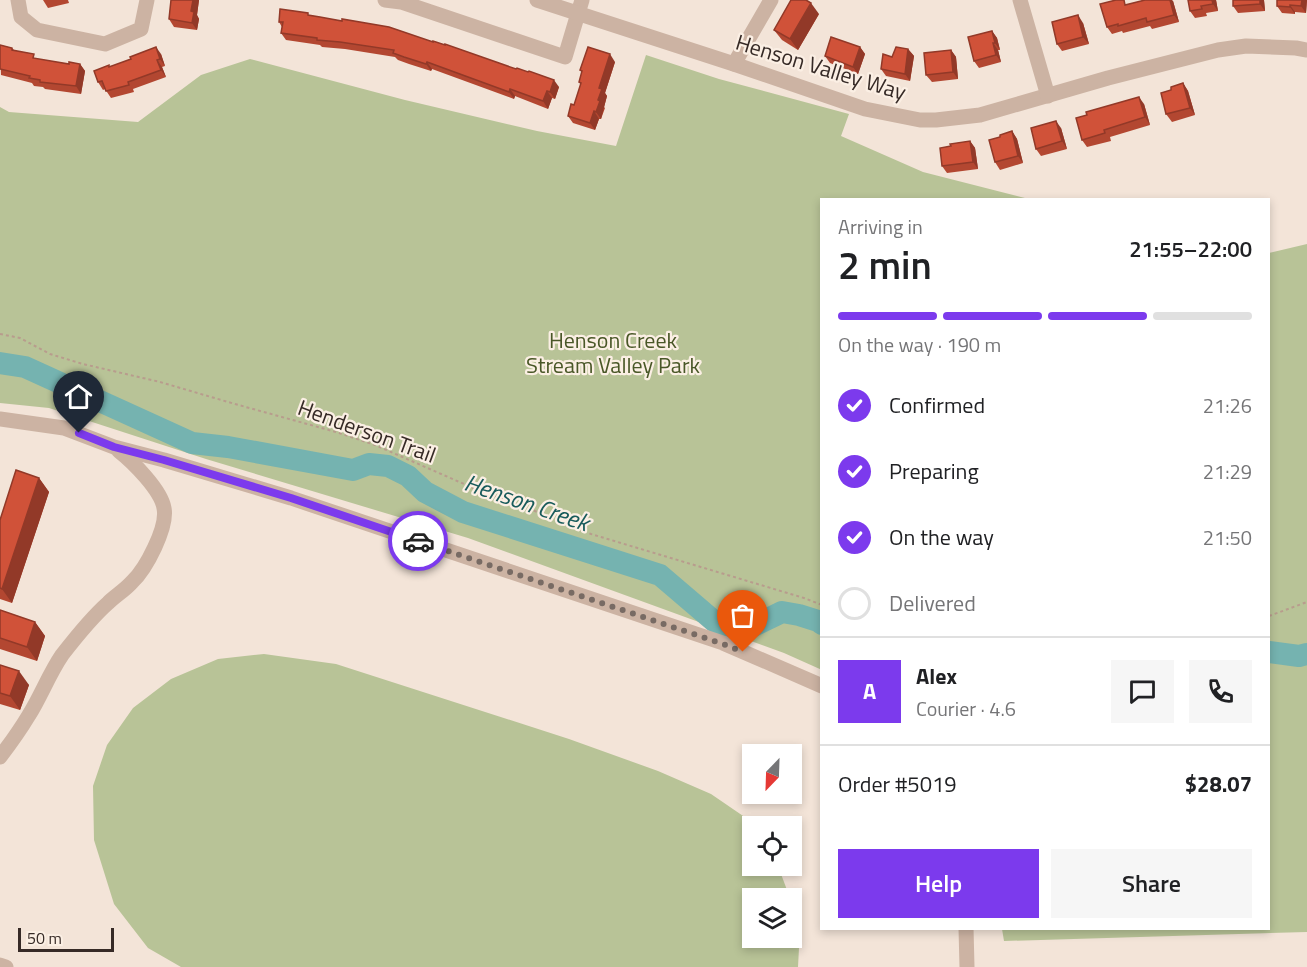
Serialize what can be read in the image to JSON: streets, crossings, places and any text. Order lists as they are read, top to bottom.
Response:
{
  "streets": {
    "street": ["Henson Valley Way"],
    "path": ["Henderson Trail"]
  },
  "water": ["Henson Creek"],
  "parks": ["Henson Creek Stream Valley Park"],
  "scale_bar": "50 m",
  "north": "bottom left",
  "page": {
    "heading": ["2 min", "Arriving in", "21:55–22:00"],
    "panel": [
      "Alex",
      "Courier · 4.6",
      "Order #5019",
      "$28.07"
    ],
    "bar": "On the way · 190 m",
    "list": [
      ["Confirmed", "21:26"],
      ["Preparing", "21:29"],
      ["On the way", "21:50"],
      "Delivered"
    ],
    "round": "A",
    "buttons": ["Help", "Share"],
    "scale": "50 m"
  }
}
